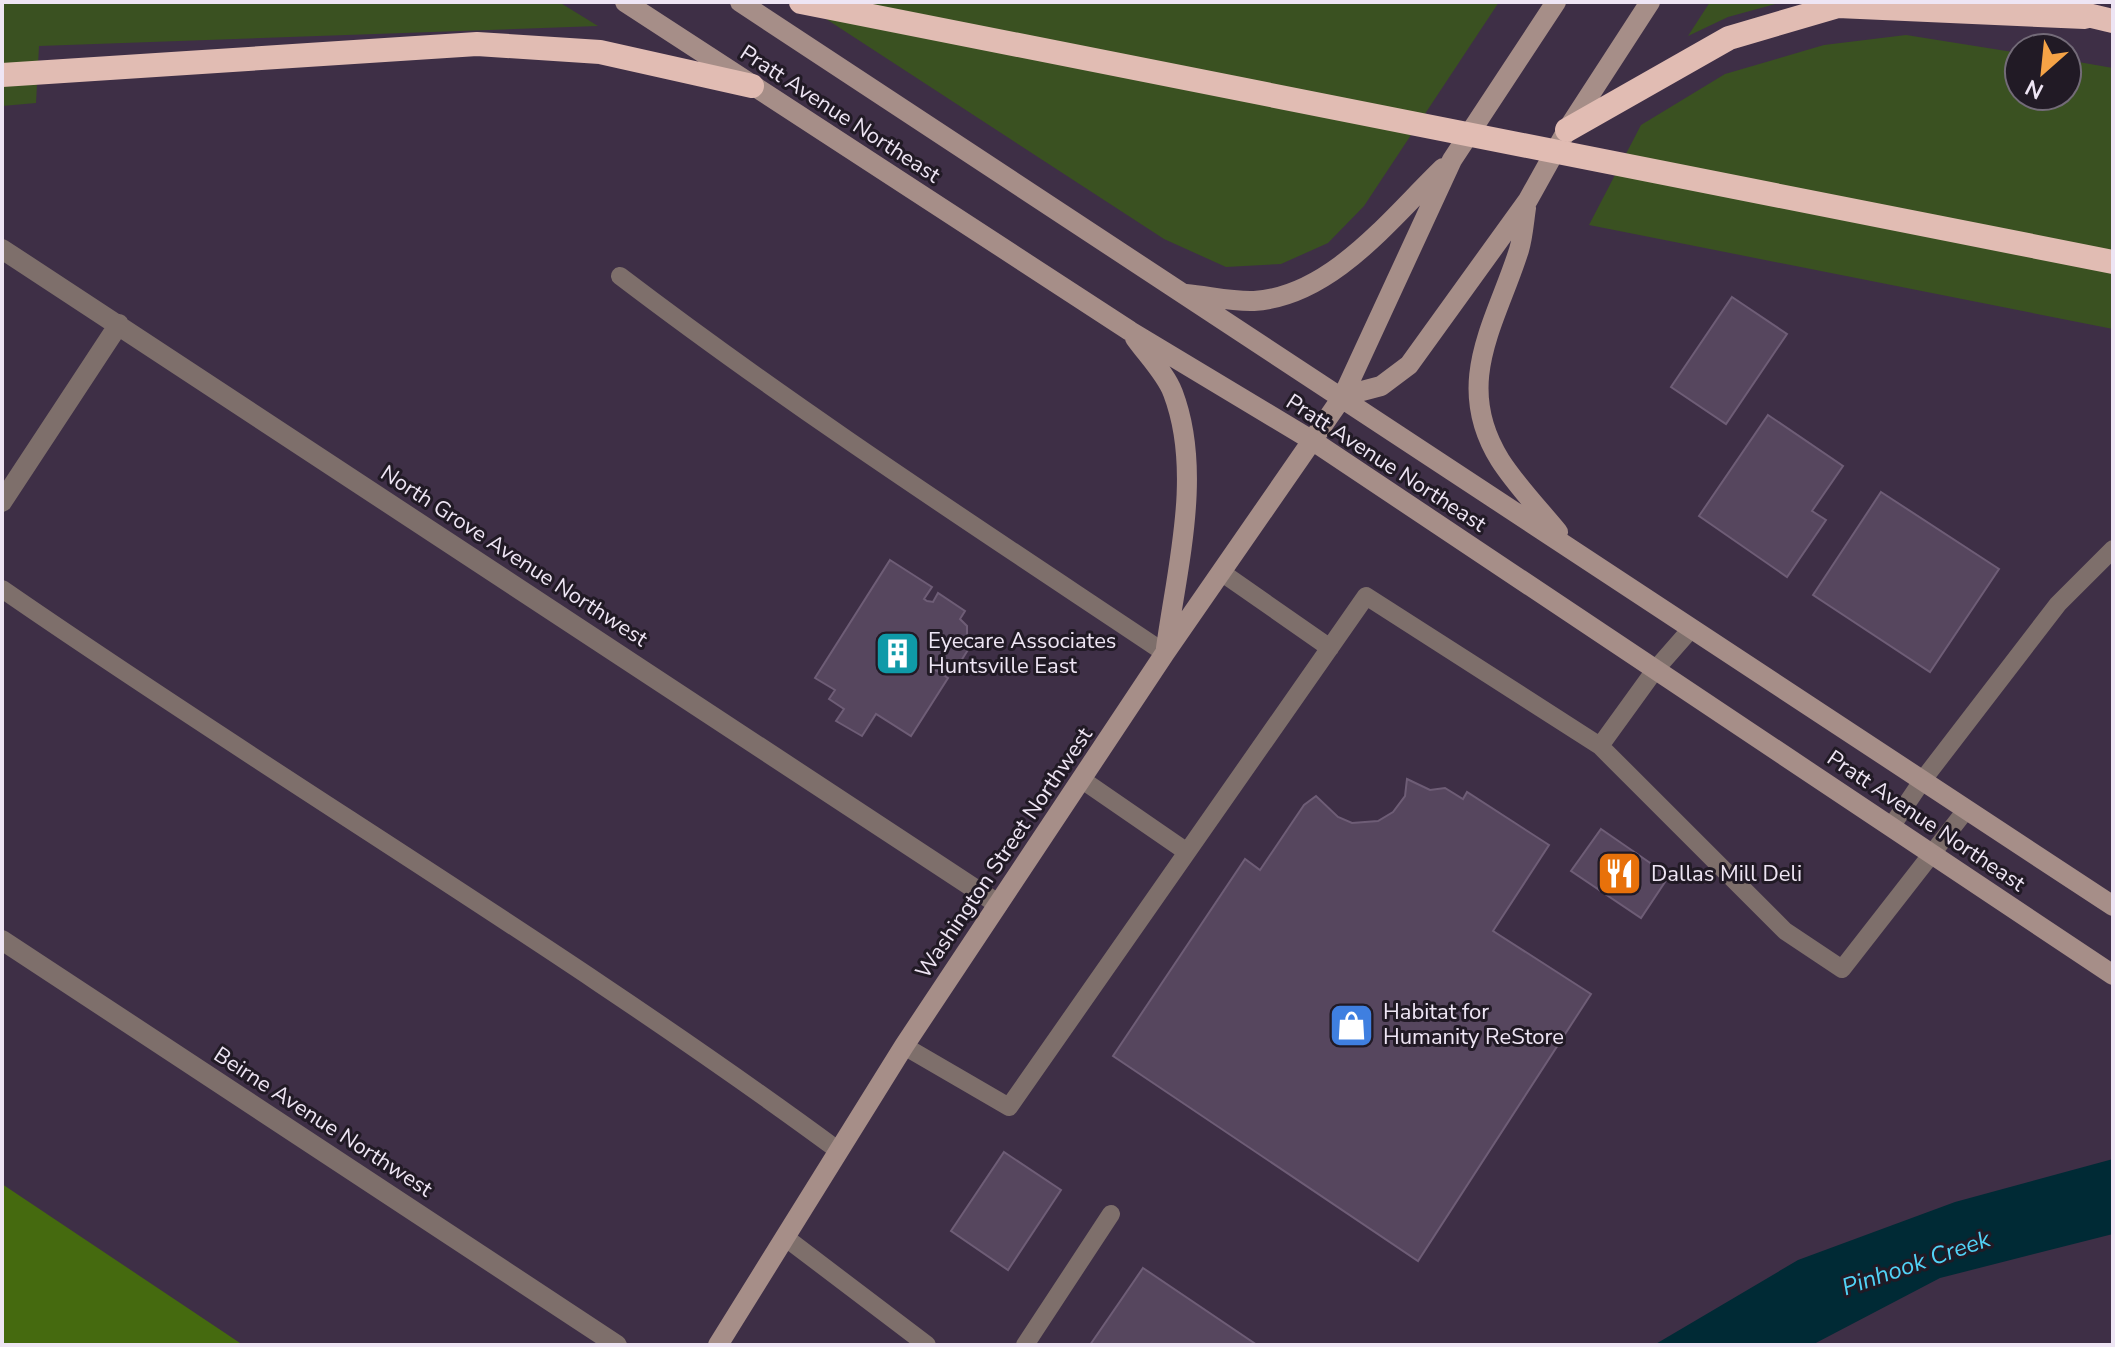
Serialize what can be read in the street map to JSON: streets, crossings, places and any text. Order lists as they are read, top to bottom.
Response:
{
  "streets": {
    "main road": ["Pratt Avenue Northeast", "Washington Street Northwest"],
    "street": ["North Grove Avenue Northwest", "Beirne Avenue Northwest"]
  },
  "crossings": [
    ["Pratt Avenue Northeast", "Washington Street Northwest"],
    ["North Grove Avenue Northwest", "Washington Street Northwest"]
  ],
  "water": ["Pinhook Creek"],
  "places": {
    "building": ["Eyecare Associates Huntsville East"],
    "restaurant": ["Dallas Mill Deli"],
    "shop": ["Habitat for Humanity ReStore"]
  },
  "north": "bottom left"
}
